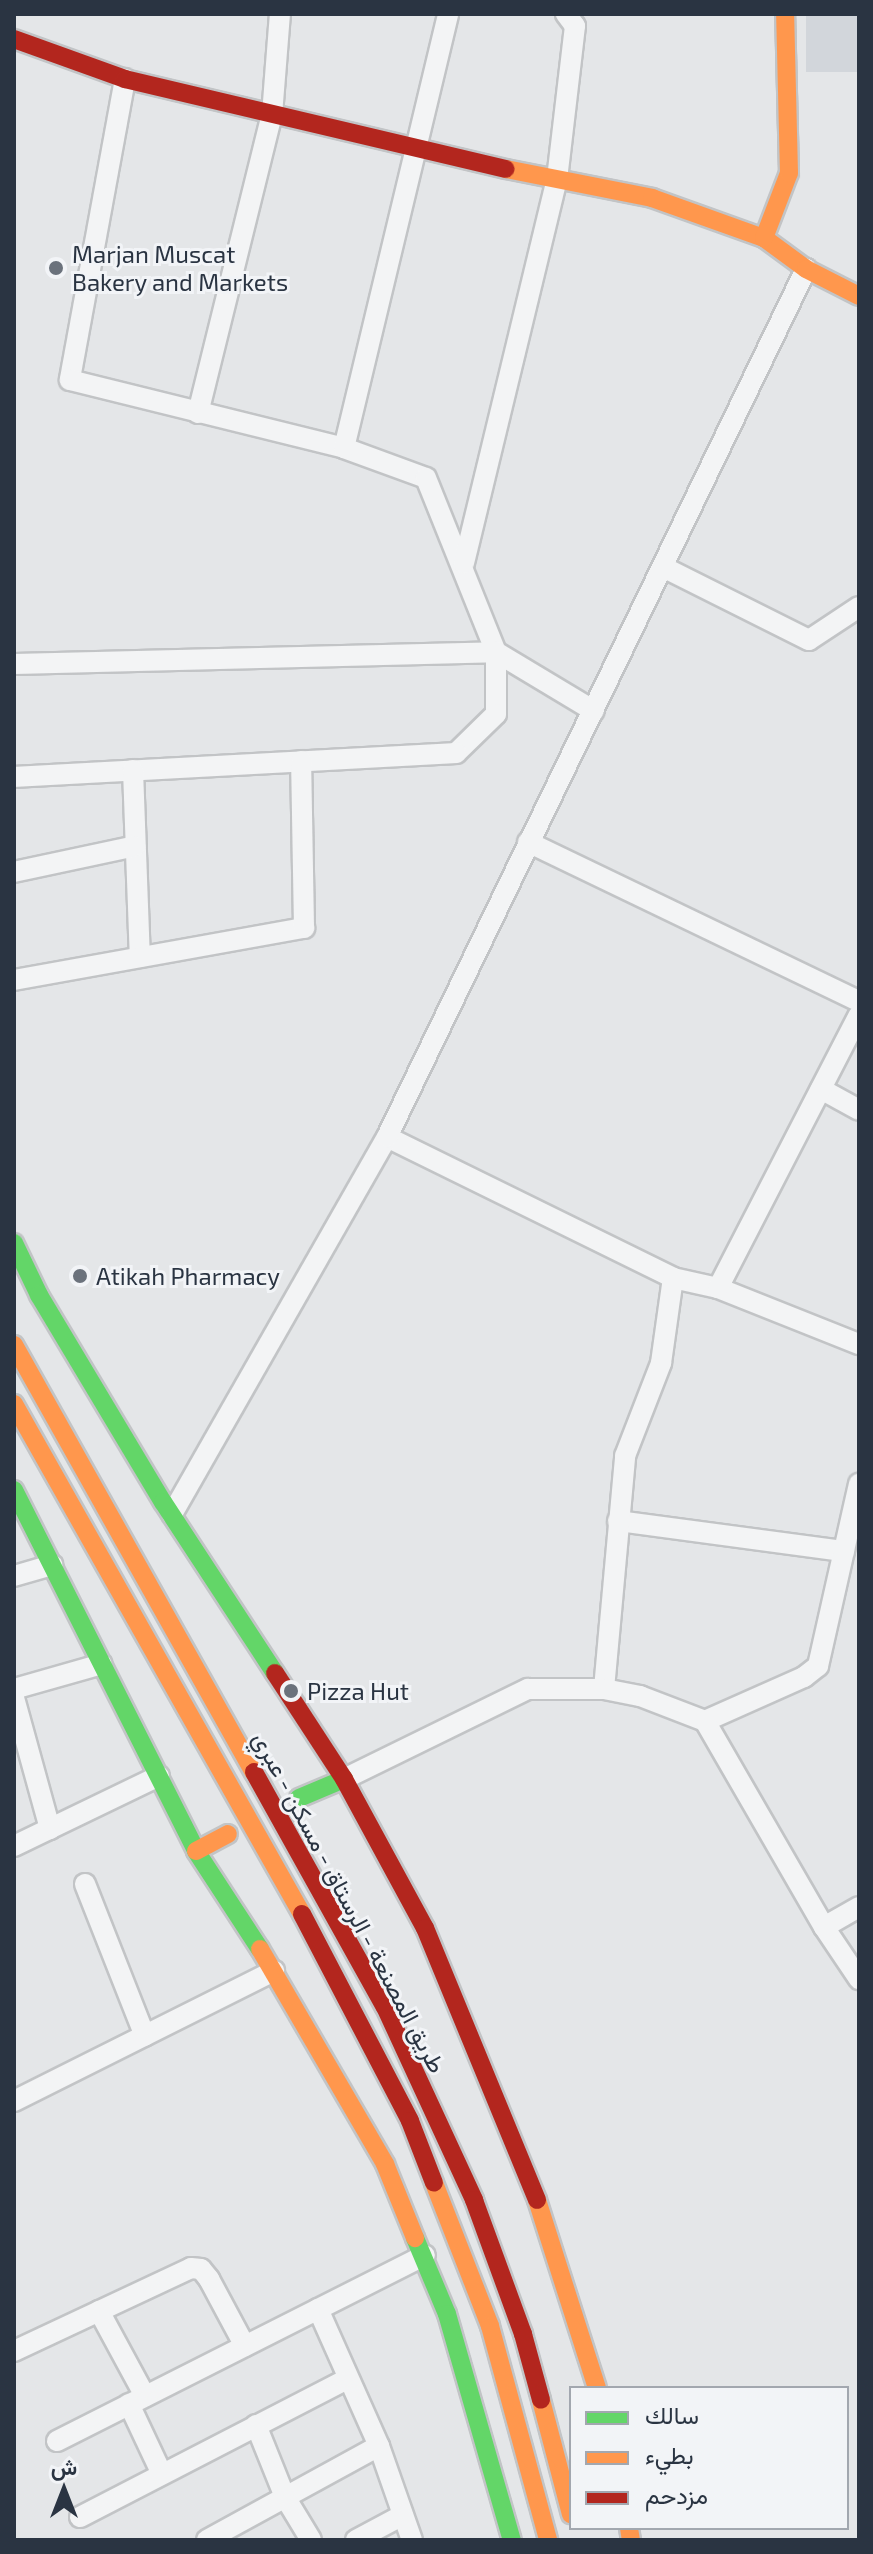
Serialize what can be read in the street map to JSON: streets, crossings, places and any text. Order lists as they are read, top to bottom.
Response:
{
  "streets": {
    "main road": ["طريق المصنعة - الرستاق - مسكن - عبري"]
  },
  "places": ["Marjan Muscat Bakery and Markets", "Atikah Pharmacy", "Pizza Hut"],
  "legend": ["سالك", "بطيء", "مزدحم"],
  "north": "top"
}
